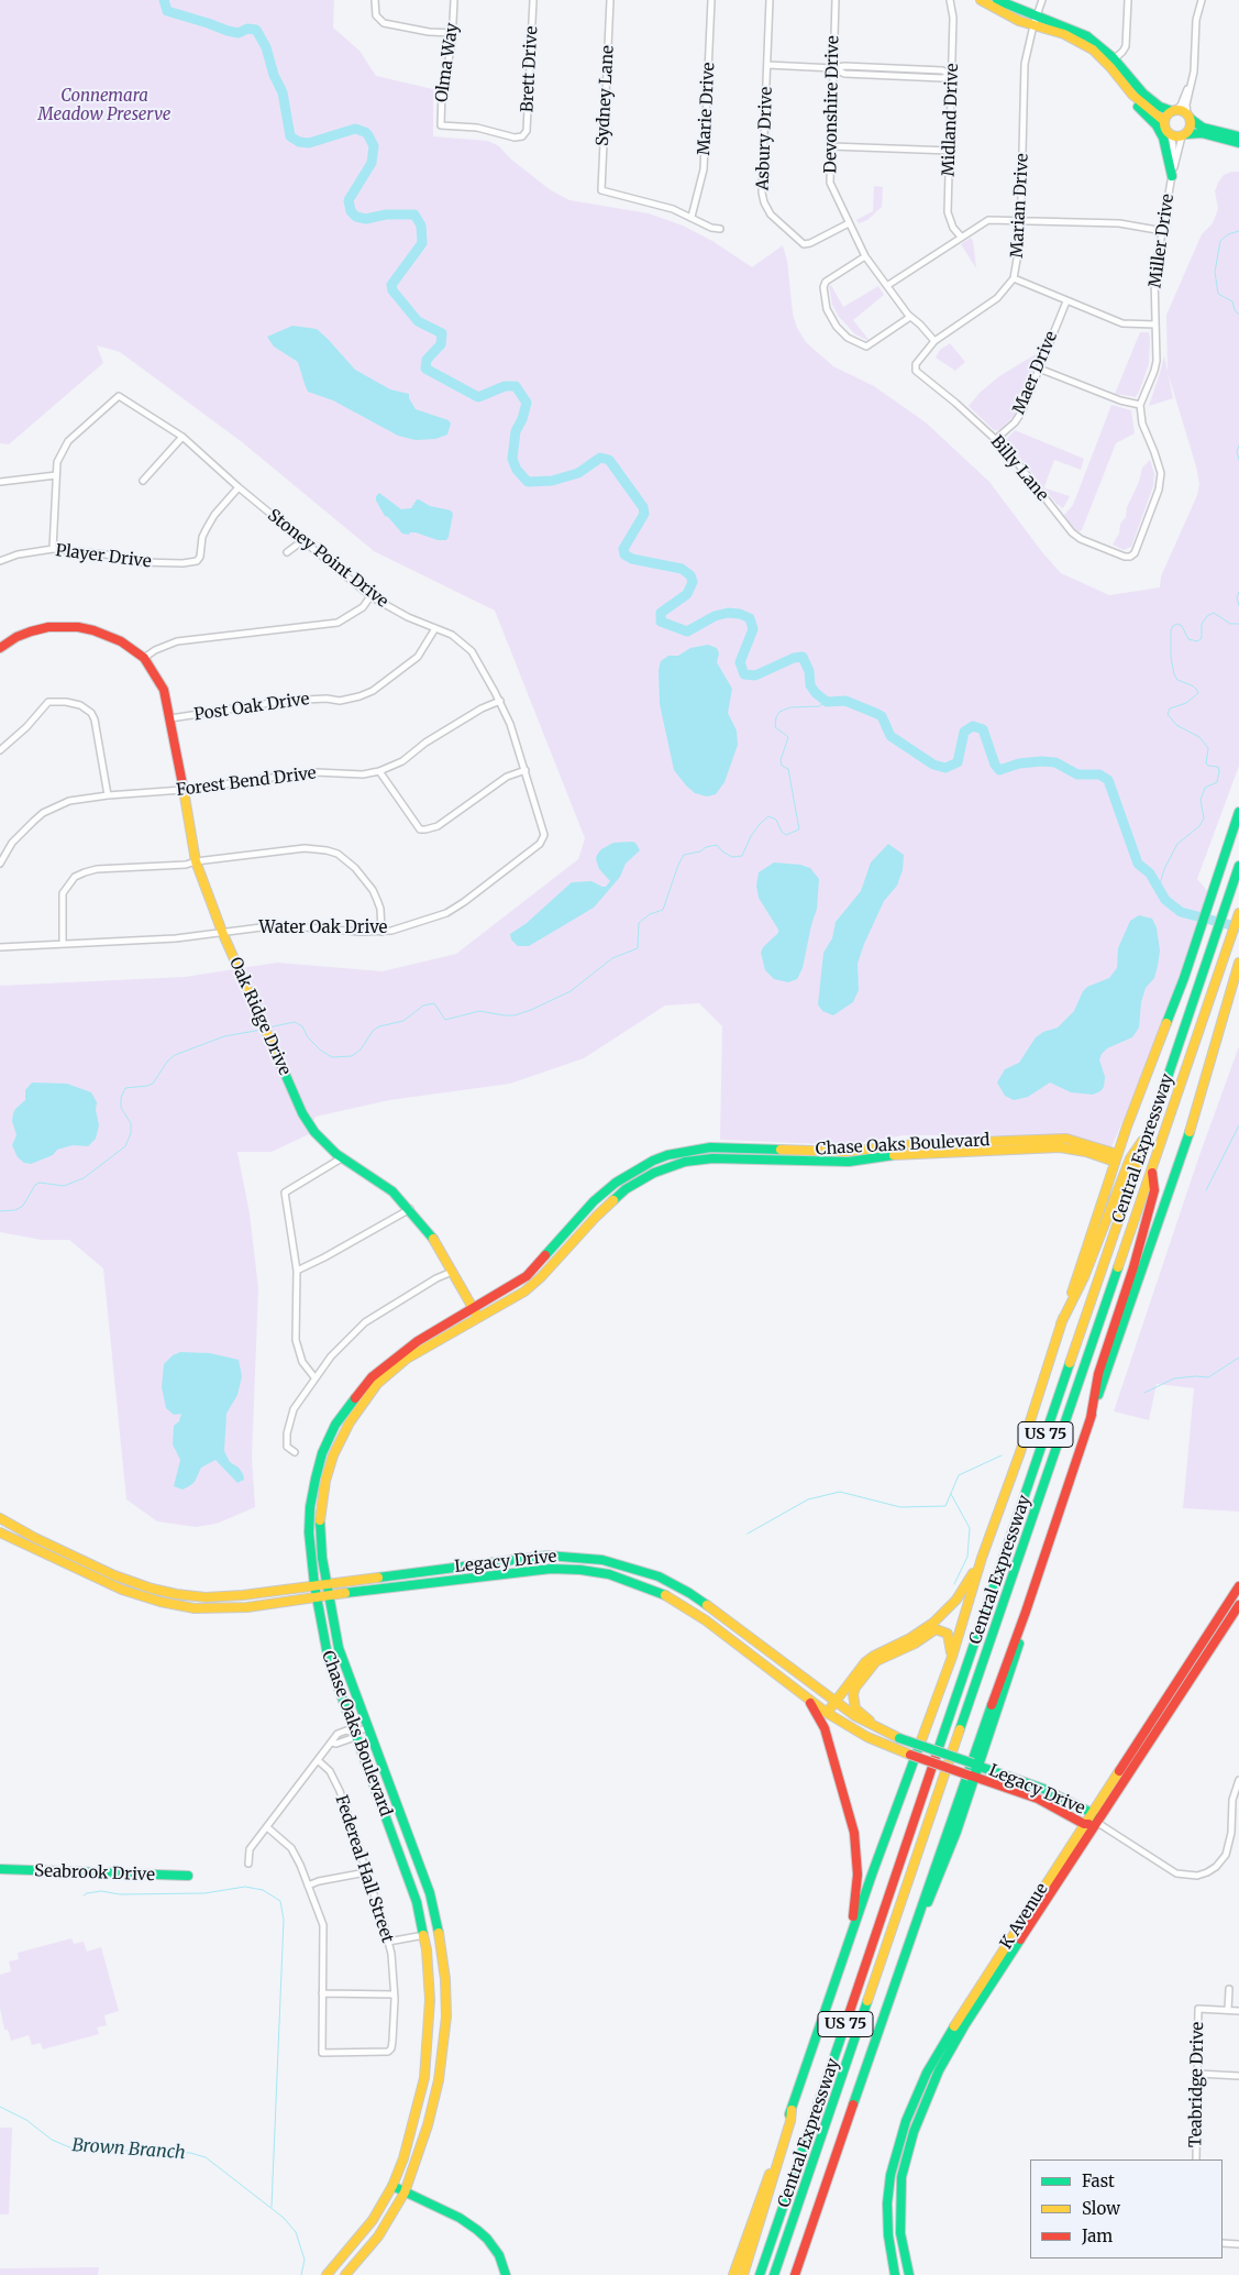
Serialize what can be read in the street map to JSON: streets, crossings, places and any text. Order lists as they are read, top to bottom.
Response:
{
  "streets": {
    "main road": [
      "Oak Ridge Drive",
      "Chase Oaks Boulevard",
      "Central Expressway",
      "US 75",
      "Legacy Drive",
      "Seabrook Drive",
      "K Avenue"
    ],
    "street": [
      "Olma Way",
      "Brett Drive",
      "Sydney Lane",
      "Devonshire Drive",
      "Marie Drive",
      "Midland Drive",
      "Asbury Drive",
      "Marian Drive",
      "Miller Drive",
      "Maer Drive",
      "Billy Lane",
      "Player Drive",
      "Stoney Point Drive",
      "Post Oak Drive",
      "Forest Bend Drive",
      "Water Oak Drive",
      "Federeal Hall Street",
      "Teabridge Drive"
    ]
  },
  "crossings": [
    ["Olma Way", "Brett Drive"],
    ["Sydney Lane", "Marie Drive"],
    ["Devonshire Drive", "Asbury Drive"],
    ["Devonshire Drive", "Marian Drive"],
    ["Marian Drive", "Billy Lane"],
    ["Miller Drive", "Billy Lane"],
    ["Maer Drive", "Billy Lane"],
    ["Player Drive", "Stoney Point Drive"],
    ["Stoney Point Drive", "Post Oak Drive"],
    ["Stoney Point Drive", "Forest Bend Drive"],
    ["Stoney Point Drive", "Water Oak Drive"],
    ["Post Oak Drive", "Oak Ridge Drive"],
    ["Forest Bend Drive", "Oak Ridge Drive"],
    ["Water Oak Drive", "Oak Ridge Drive"],
    ["Oak Ridge Drive", "Chase Oaks Boulevard"],
    ["Chase Oaks Boulevard", "Central Expressway"],
    ["Chase Oaks Boulevard", "Legacy Drive"],
    ["Legacy Drive", "K Avenue"]
  ],
  "water": ["Brown Branch"],
  "parks": ["Connemara Meadow Preserve"],
  "legend": ["Fast", "Slow", "Jam"]
}
